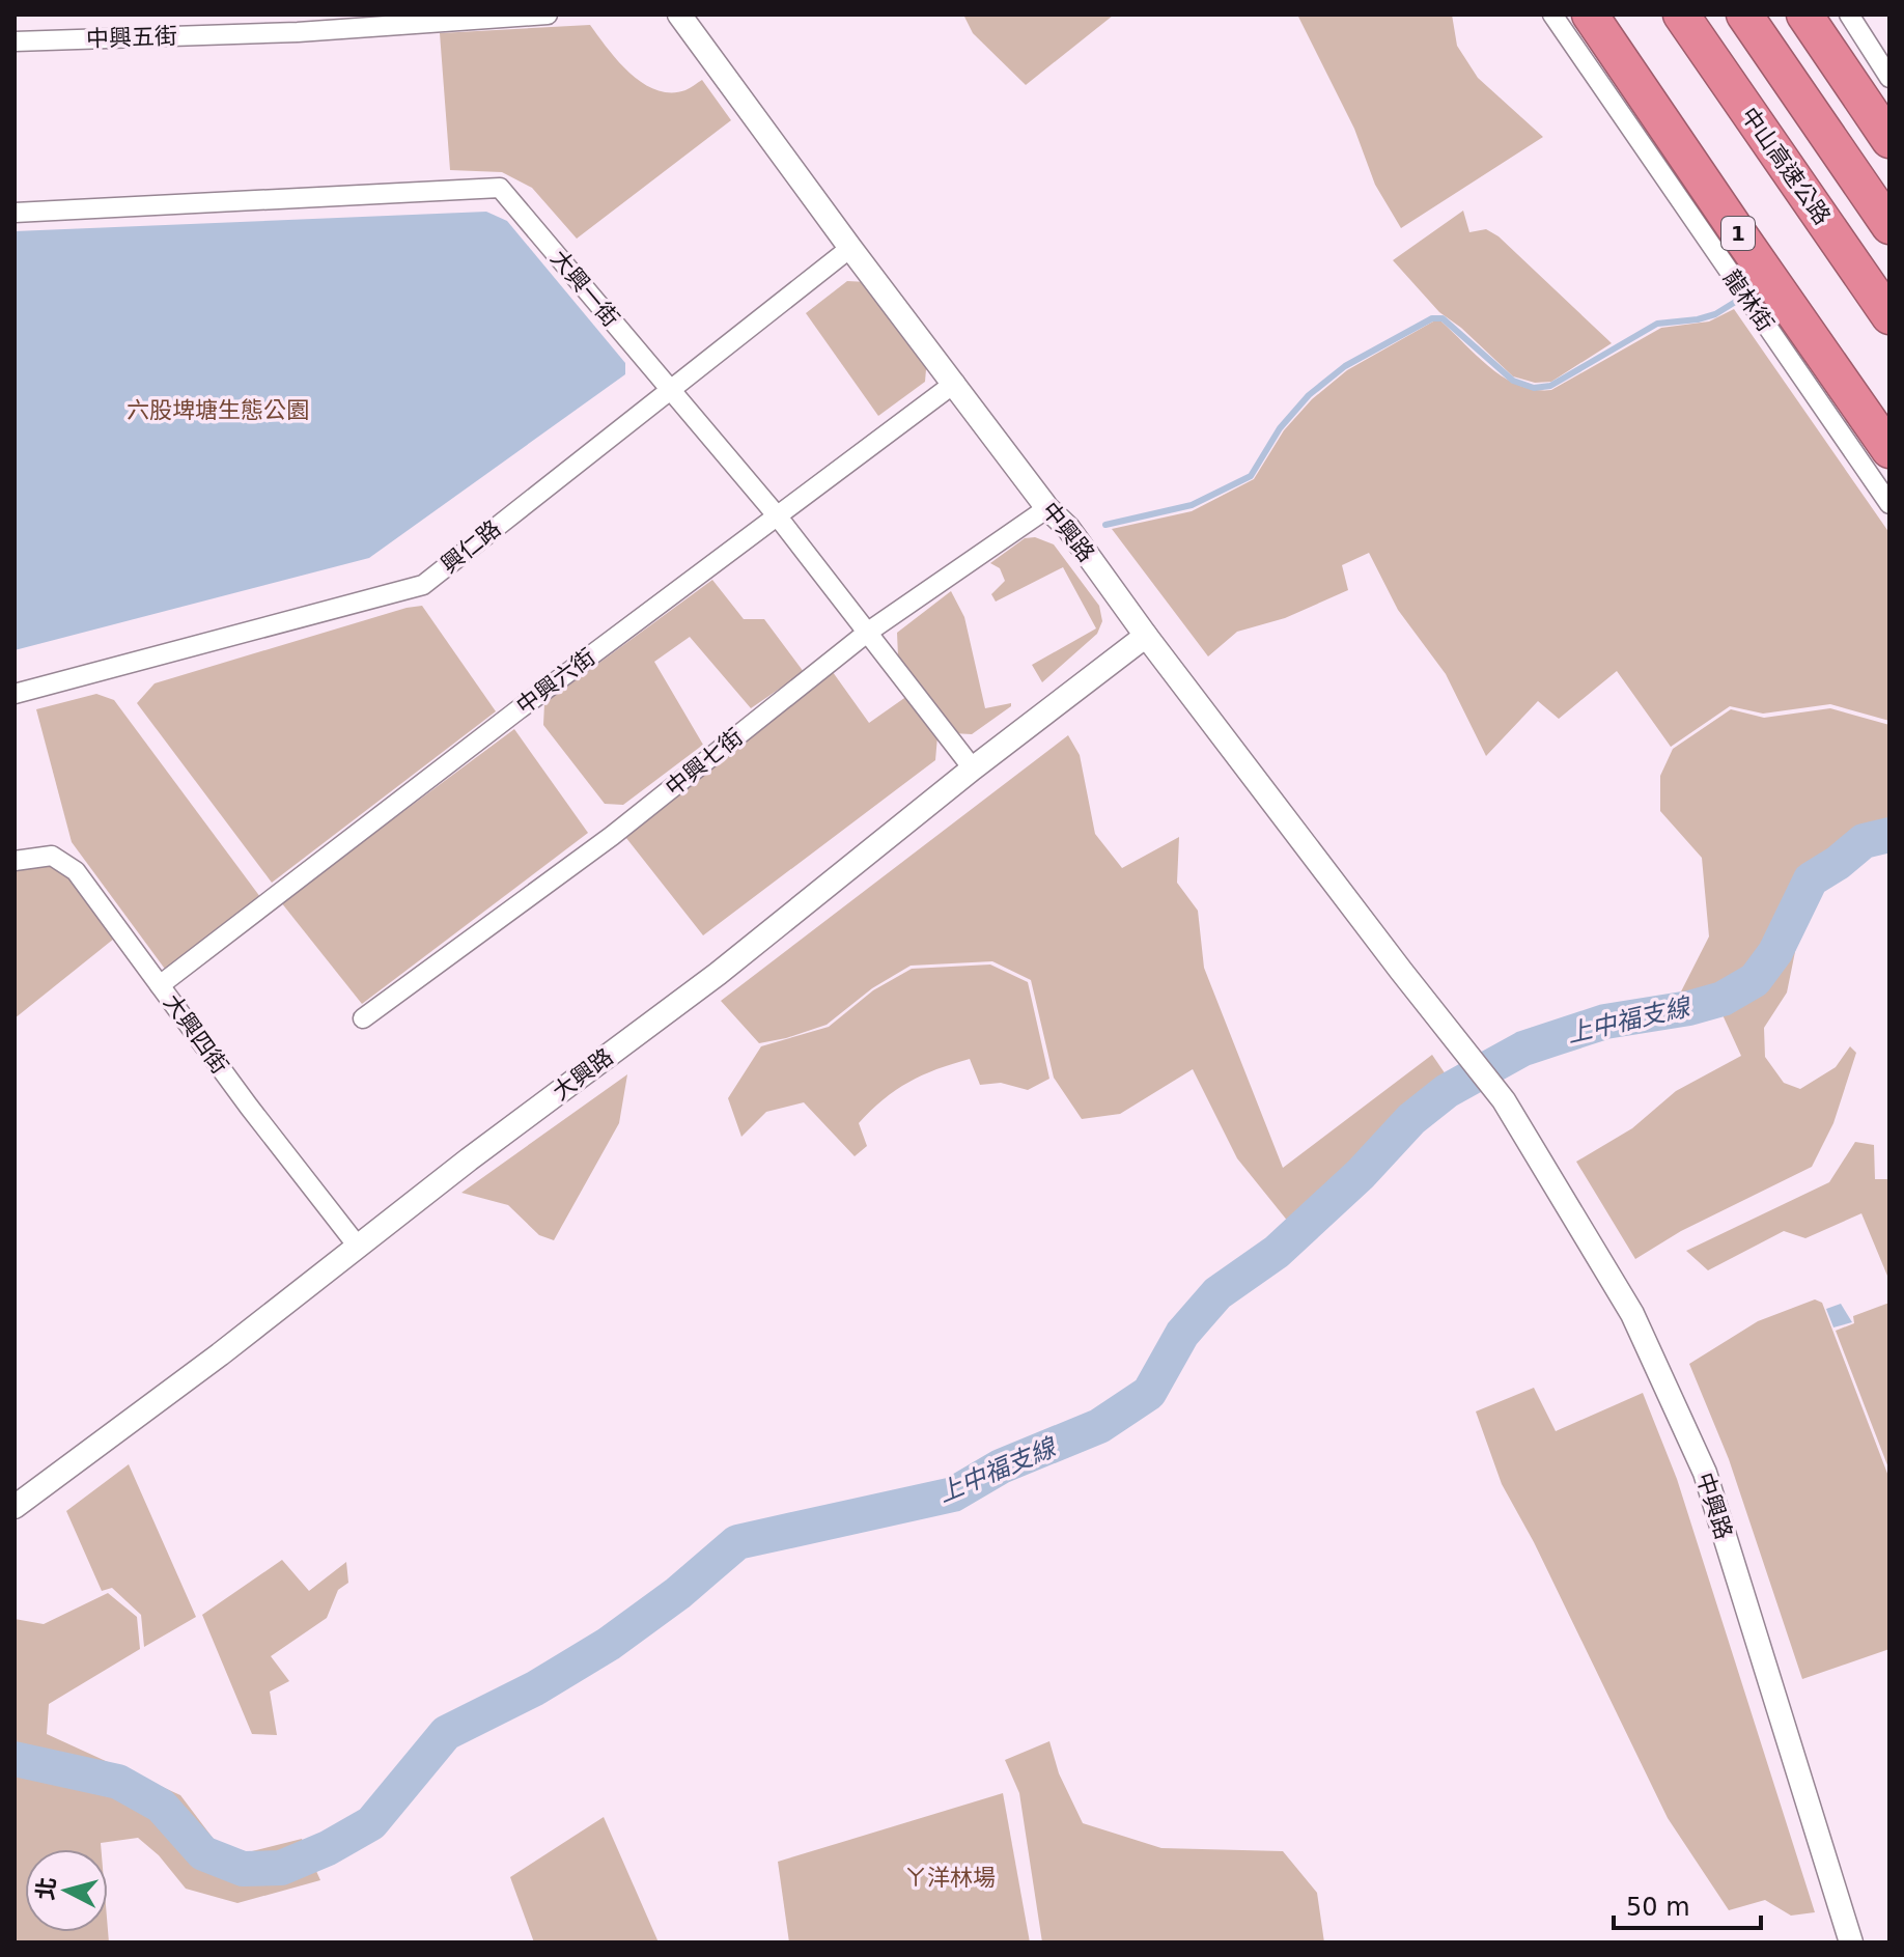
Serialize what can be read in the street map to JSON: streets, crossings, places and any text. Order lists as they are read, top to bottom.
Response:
{
  "streets": {
    "highway": ["中山高速公路", "1"],
    "street": [
      "中興五街",
      "大興一街",
      "龍林街",
      "中興路",
      "興仁路",
      "中興六街",
      "中興七街",
      "大興四街",
      "大興路"
    ]
  },
  "crossings": [
    ["大興一街", "興仁路"],
    ["大興一街", "中興六街"],
    ["大興一街", "中興七街"],
    ["大興一街", "大興路"],
    ["中興路", "興仁路"],
    ["中興路", "中興六街"],
    ["中興路", "中興七街"],
    ["中興路", "大興路"],
    ["中興六街", "大興四街"],
    ["大興四街", "大興路"]
  ],
  "water": ["上中福支線"],
  "parks": ["六股埤塘生態公園", "ㄚ洋林場"],
  "scale_bar": "50 m",
  "north": "left"
}
